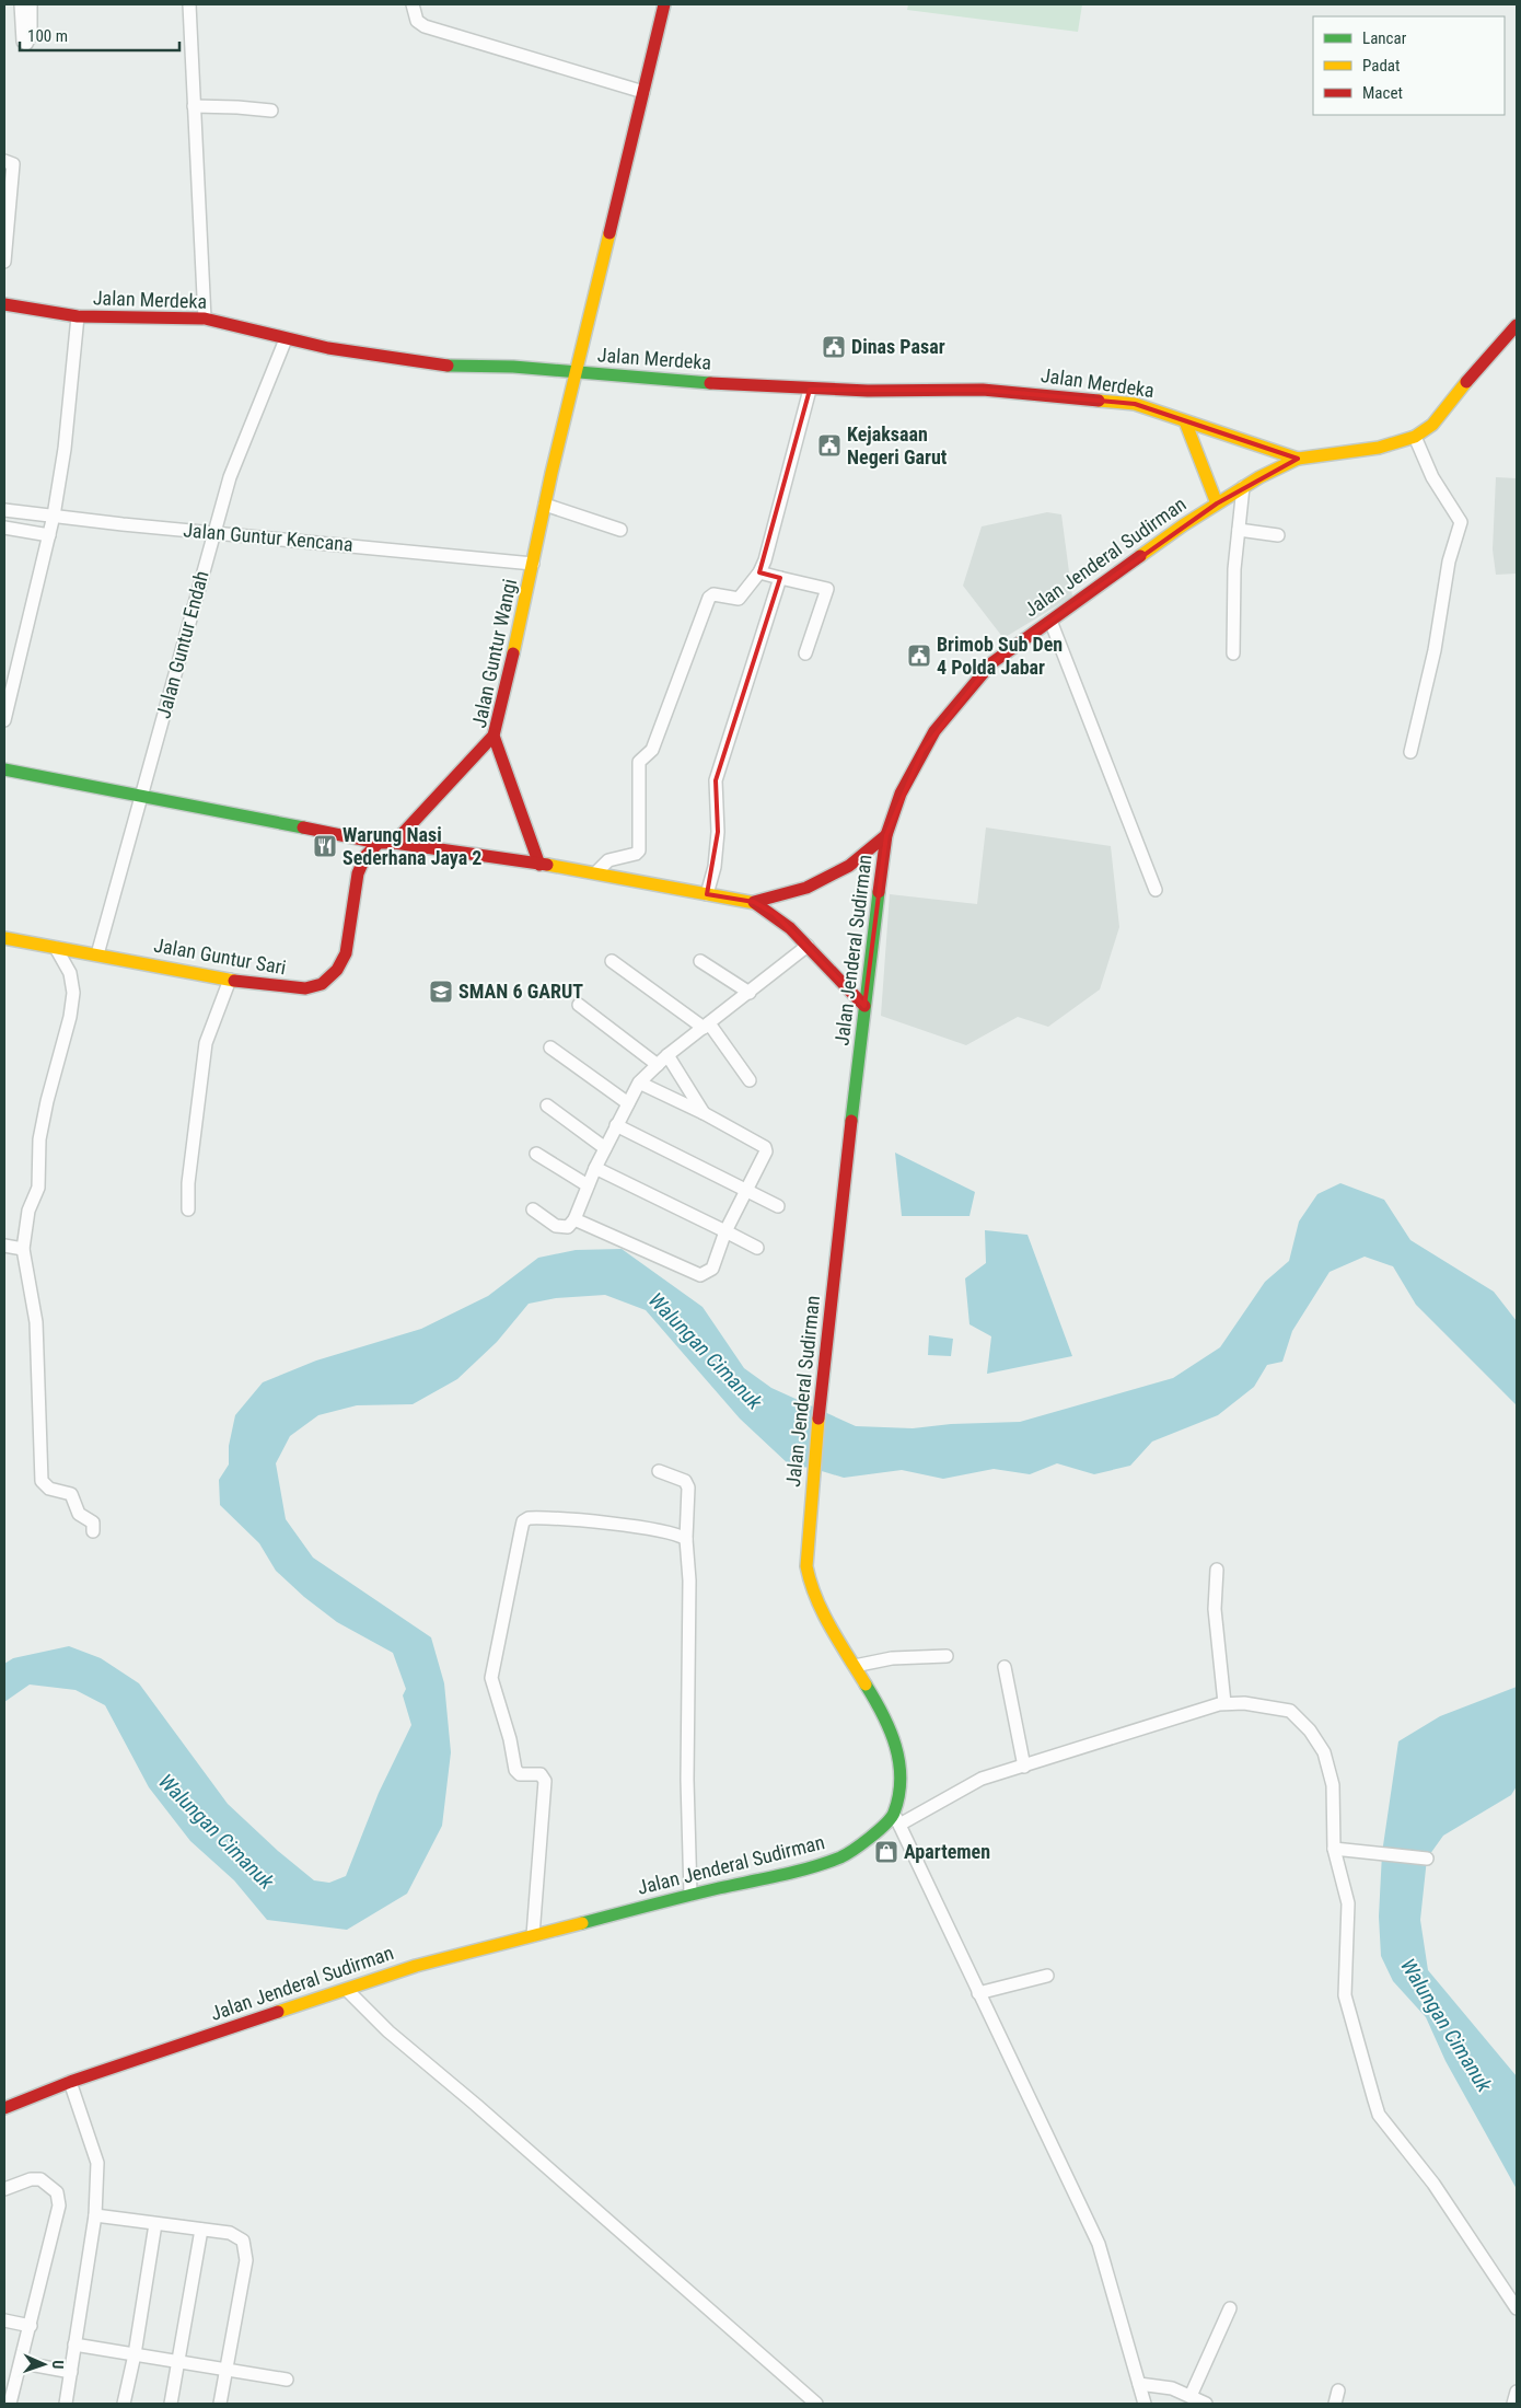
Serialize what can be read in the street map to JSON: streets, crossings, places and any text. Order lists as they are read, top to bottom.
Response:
{
  "streets": {
    "street": [
      "Jalan Merdeka",
      "Jalan Guntur Kencana",
      "Jalan Jenderal Sudirman",
      "Jalan Guntur Endah",
      "Jalan Guntur Wangi",
      "Jalan Guntur Sari"
    ]
  },
  "crossings": [
    ["Jalan Merdeka", "Jalan Jenderal Sudirman"],
    ["Jalan Merdeka", "Jalan Guntur Endah"],
    ["Jalan Merdeka", "Jalan Guntur Wangi"],
    ["Jalan Guntur Kencana", "Jalan Guntur Endah"],
    ["Jalan Guntur Kencana", "Jalan Guntur Wangi"],
    ["Jalan Guntur Endah", "Jalan Guntur Sari"]
  ],
  "water": ["Walungan Cimanuk"],
  "places": {
    "public building": ["Dinas Pasar", "Kejaksaan Negeri Garut", "Brimob Sub Den 4 Polda Jabar"],
    "restaurant": ["Warung Nasi Sederhana Jaya 2"],
    "school or university": ["SMAN 6 GARUT"],
    "shop": ["Apartemen"]
  },
  "legend": ["Lancar", "Padat", "Macet"],
  "scale_bar": "100 m",
  "north": "right"
}
